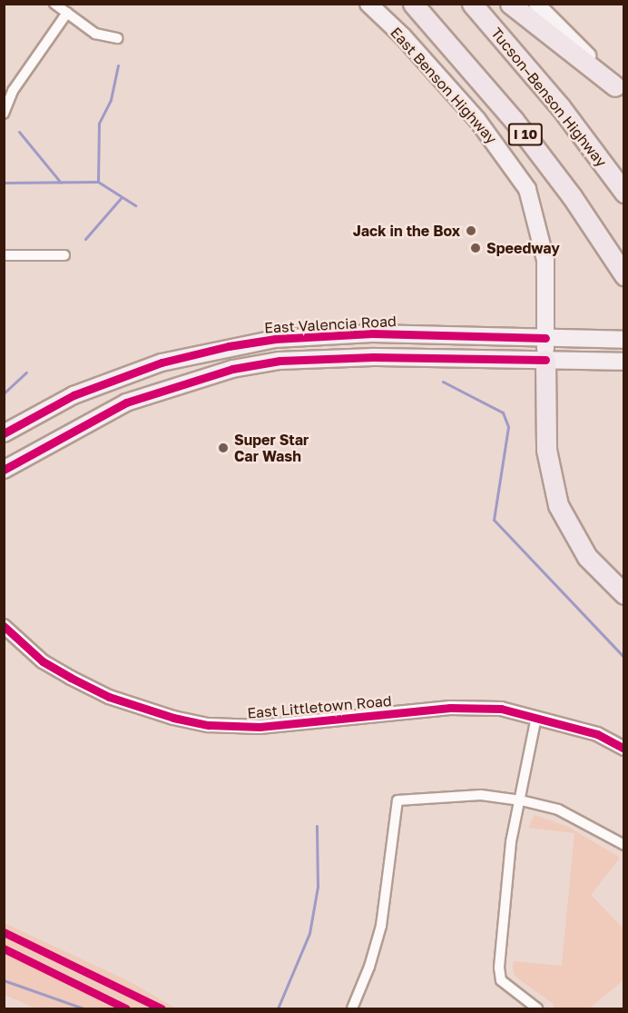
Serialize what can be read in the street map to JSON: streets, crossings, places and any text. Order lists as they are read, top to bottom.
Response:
{
  "streets": {
    "highway": ["Tucson–Benson Highway", "I 10"],
    "main road": ["East Benson Highway", "East Valencia Road"],
    "street": ["East Littletown Road"]
  },
  "crossings": [
    ["East Benson Highway", "East Valencia Road"]
  ],
  "places": ["Jack in the Box", "Speedway", "Super Star Car Wash"]
}
